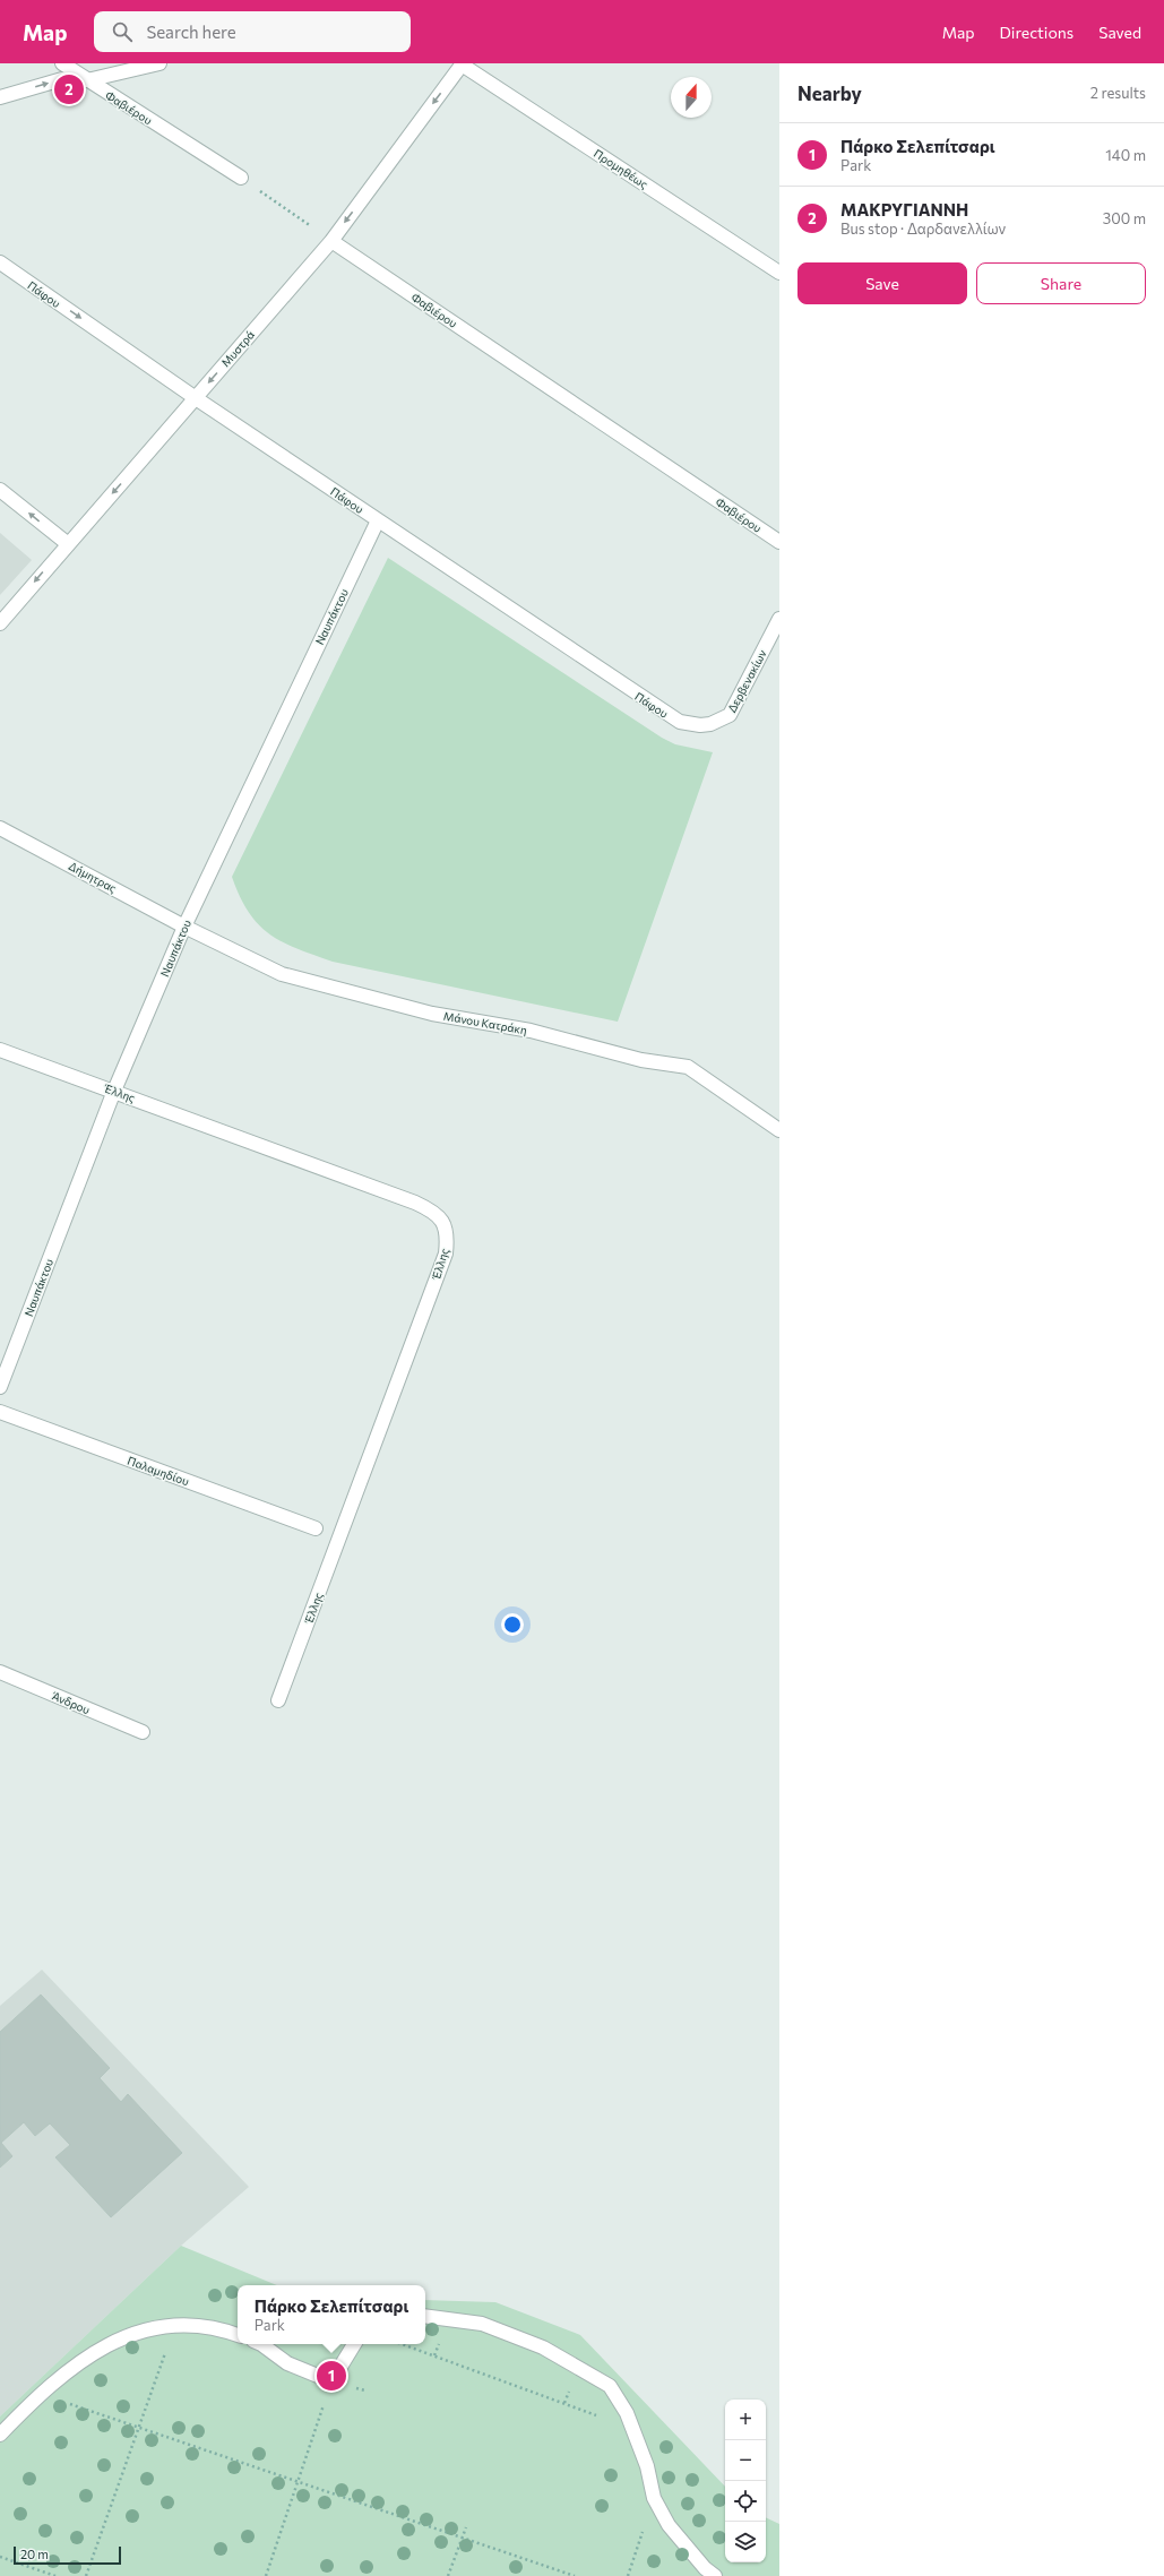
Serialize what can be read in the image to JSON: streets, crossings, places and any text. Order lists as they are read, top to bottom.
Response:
{
  "streets": {
    "street": [
      "Φαβιέρου",
      "Προμηθέως",
      "Πάφου",
      "Μυστρά",
      "Ναυπάκτου",
      "Δερβενακίων",
      "Δήμητρας",
      "Μάνου Κατράκη",
      "Έλλης",
      "Παλαμηδίου",
      "Άνδρου"
    ]
  },
  "crossings": [
    ["Φαβιέρου", "Μυστρά"],
    ["Προμηθέως", "Μυστρά"],
    ["Πάφου", "Μυστρά"],
    ["Πάφου", "Ναυπάκτου"],
    ["Πάφου", "Δερβενακίων"],
    ["Ναυπάκτου", "Δήμητρας"],
    ["Ναυπάκτου", "Μάνου Κατράκη"],
    ["Ναυπάκτου", "Έλλης"],
    ["Δήμητρας", "Μάνου Κατράκη"]
  ],
  "one_way": ["Μυστρά"],
  "scale_bar": "20 m",
  "north": "top",
  "page": {
    "header": "Map",
    "search": "Search here",
    "nav": ["Map", "Directions", "Saved"],
    "heading": ["Nearby", "2 results"],
    "pins": ["2", "1"],
    "list": [
      {
        "mark": "1",
        "name": "Πάρκο Σελεπίτσαρι",
        "note": "Park",
        "value": "140 m"
      },
      {
        "mark": "2",
        "name": "ΜΑΚΡΥΓΙΑΝΝΗ",
        "note": "Bus stop · Δαρδανελλίων",
        "value": "300 m"
      }
    ],
    "buttons": ["Save", "Share"],
    "popup": ["Πάρκο Σελεπίτσαρι", "Park"],
    "map_buttons": ["+", "−"],
    "scale": "20 m"
  }
}
